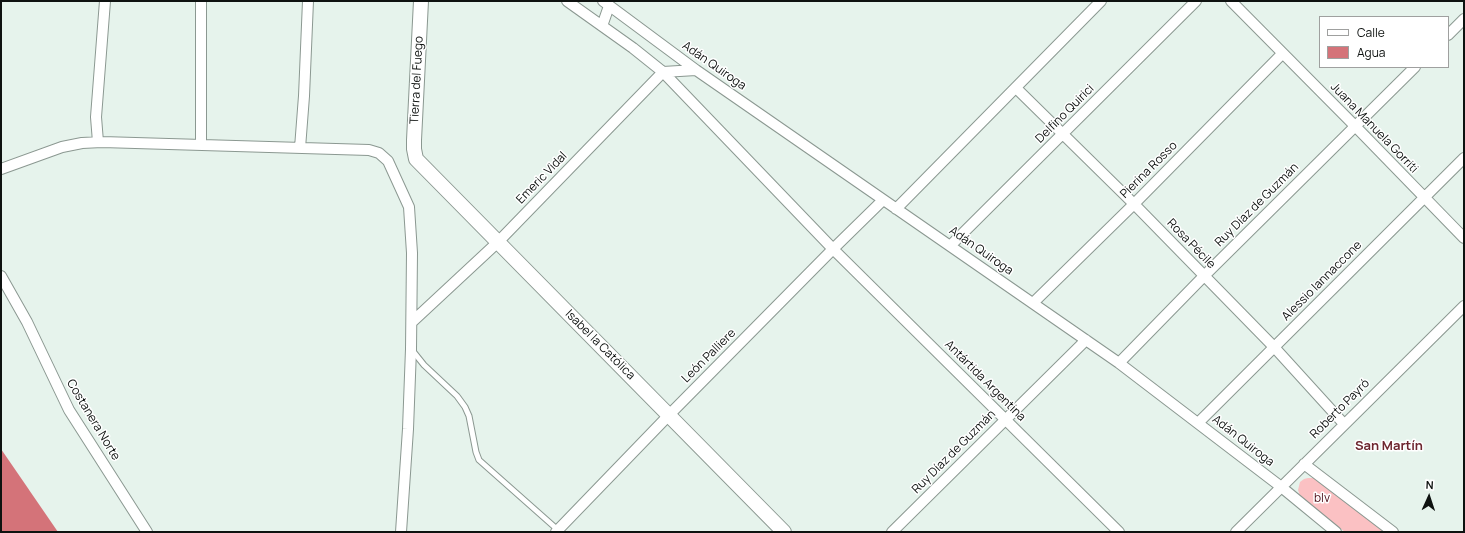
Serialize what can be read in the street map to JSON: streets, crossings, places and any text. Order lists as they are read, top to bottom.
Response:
{
  "streets": {
    "main road": ["Tierra del Fuego", "Isabel la Católica"],
    "street": [
      "Adán Quiroga",
      "Delfino Quirici",
      "Juana Manuela Gorriti",
      "Pierina Rosso",
      "Emeric Vidal",
      "Ruy Díaz de Guzmán",
      "Rosa Pécile",
      "Alessio Iannaccone",
      "León Palliere",
      "Antártida Argentina",
      "Roberto Payró",
      "Costanera Norte"
    ]
  },
  "crossings": [
    ["Adán Quiroga", "Delfino Quirici"],
    ["Adán Quiroga", "Pierina Rosso"],
    ["Adán Quiroga", "Ruy Díaz de Guzmán"],
    ["Adán Quiroga", "Alessio Iannaccone"],
    ["Adán Quiroga", "León Palliere"],
    ["Adán Quiroga", "Roberto Payró"],
    ["Tierra del Fuego", "Isabel la Católica"],
    ["Delfino Quirici", "Rosa Pécile"],
    ["Juana Manuela Gorriti", "Pierina Rosso"],
    ["Juana Manuela Gorriti", "Ruy Díaz de Guzmán"],
    ["Juana Manuela Gorriti", "Alessio Iannaccone"],
    ["Pierina Rosso", "Rosa Pécile"],
    ["Emeric Vidal", "Isabel la Católica"],
    ["Ruy Díaz de Guzmán", "Rosa Pécile"],
    ["Ruy Díaz de Guzmán", "Antártida Argentina"],
    ["Rosa Pécile", "Alessio Iannaccone"],
    ["Rosa Pécile", "Roberto Payró"],
    ["Isabel la Católica", "León Palliere"],
    ["León Palliere", "Antártida Argentina"]
  ],
  "districts": ["San Martín"],
  "parks": ["blv"],
  "legend": ["Calle", "Agua"],
  "north": "top"
}
